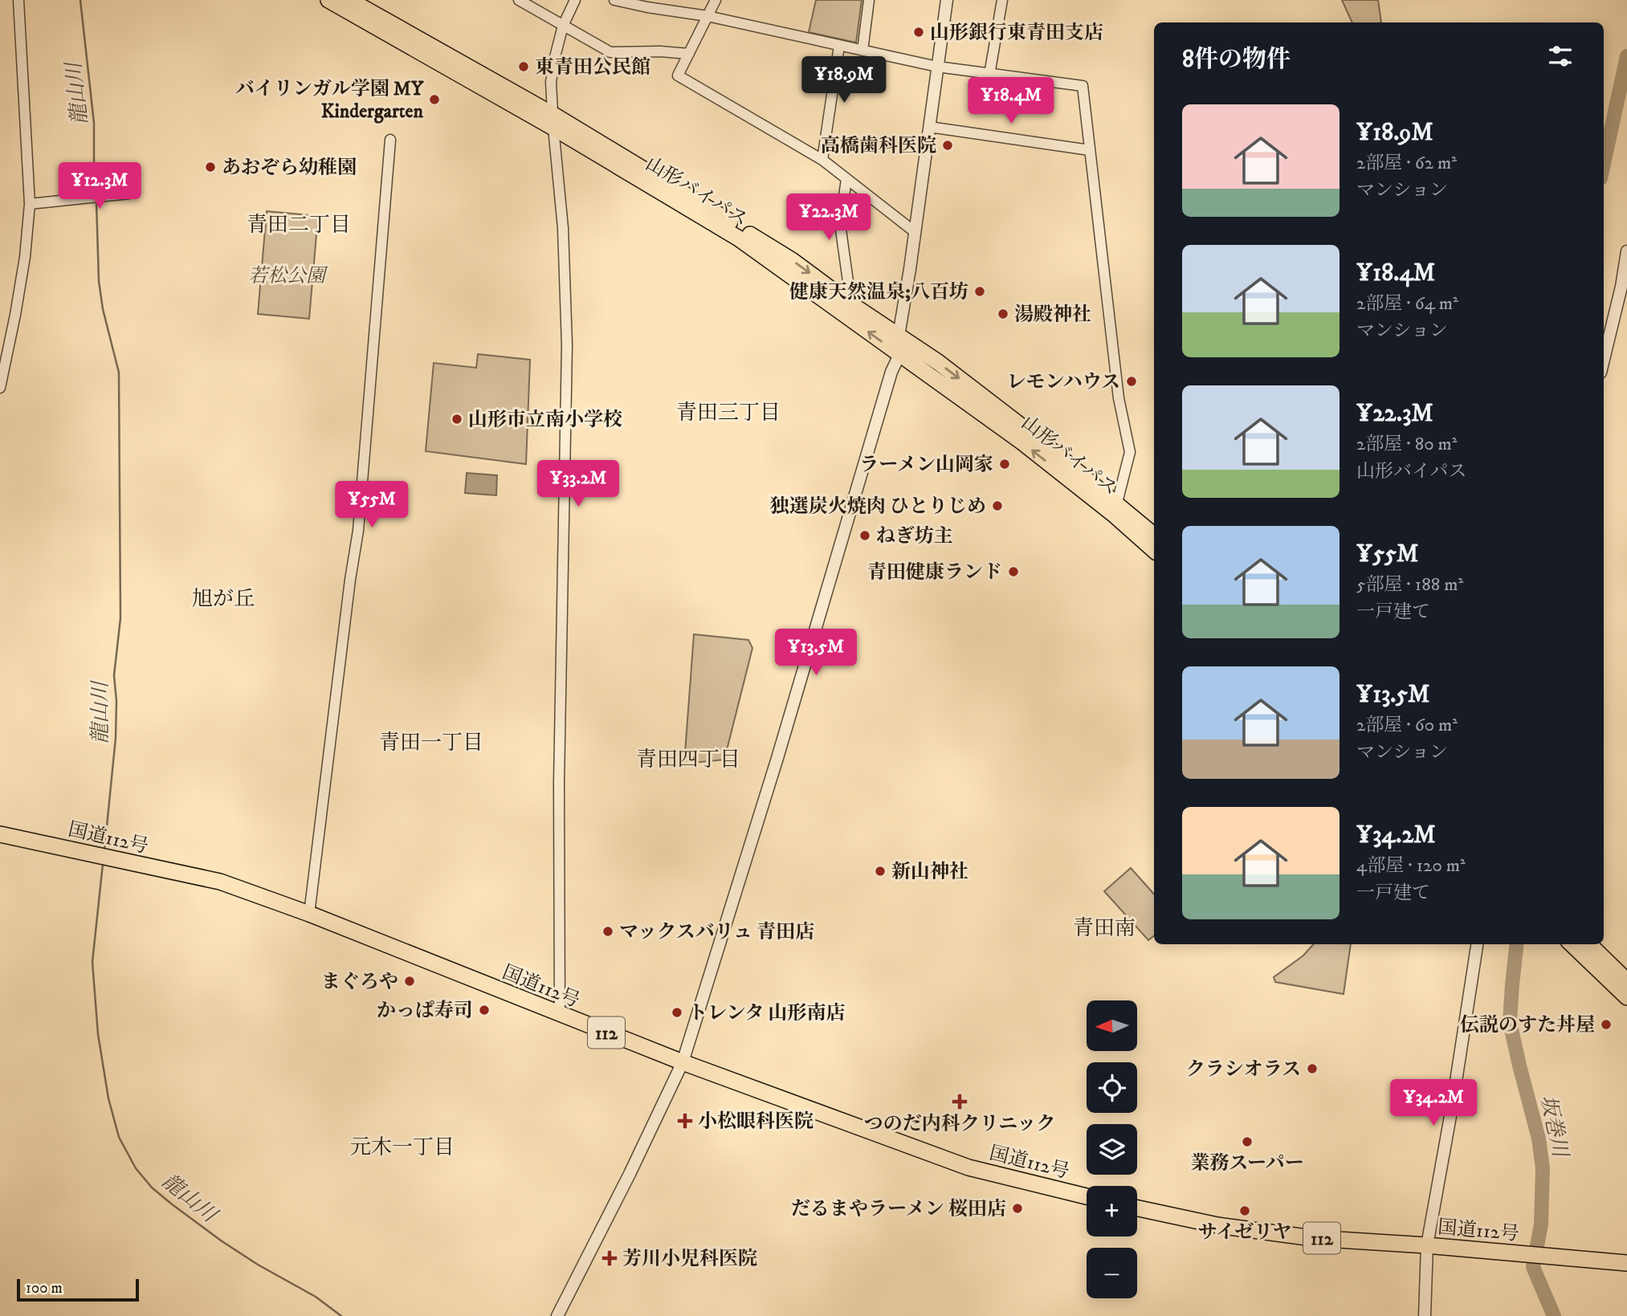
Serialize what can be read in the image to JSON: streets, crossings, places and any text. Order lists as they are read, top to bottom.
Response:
{
  "streets": {
    "highway": ["山形バイパス", "国道112号", "112"]
  },
  "districts": [
    "青田二丁目",
    "青田三丁目",
    "旭が丘",
    "青田一丁目",
    "青田四丁目",
    "青田南",
    "元木一丁目"
  ],
  "water": ["龍山川", "坂巻川"],
  "parks": ["若松公園"],
  "places": {
    "other": [
      "山形銀行東青田支店",
      "東青田公民館",
      "バイリンガル学園 MY Kindergarten",
      "高橋歯科医院",
      "あおぞら幼稚園",
      "健康天然温泉;八百坊",
      "湯殿神社",
      "レモンハウス",
      "山形市立南小学校",
      "ラーメン山岡家",
      "独選炭火焼肉 ひとりじめ",
      "ねぎ坊主",
      "青田健康ランド",
      "新山神社",
      "マックスバリュ 青田店",
      "まぐろや",
      "かっぱ寿司",
      "トレンタ 山形南店",
      "伝説のすた丼屋",
      "クラシオラス",
      "業務スーパー",
      "だるまやラーメン 桜田店",
      "サイゼリヤ"
    ],
    "health": ["つのだ内科クリニック", "小松眼科医院", "芳川小児科医院"]
  },
  "scale_bar": "100 m",
  "north": "left",
  "page": {
    "heading": "8件の物件",
    "price": [
      "¥18.9M",
      "¥18.4M",
      "¥12.3M",
      "¥22.3M",
      "¥33.2M",
      "¥55M",
      "¥13.5M",
      "¥34.2M"
    ],
    "list": [
      {
        "name": "¥18.9M",
        "note": "2部屋 · 62 m² · マンション"
      },
      {
        "name": "¥18.4M",
        "note": "2部屋 · 64 m² · マンション"
      },
      {
        "name": "¥22.3M",
        "note": "2部屋 · 80 m² · 山形バイパス"
      },
      {
        "name": "¥55M",
        "note": "5部屋 · 188 m² · 一戸建て"
      },
      {
        "name": "¥13.5M",
        "note": "2部屋 · 60 m² · マンション"
      },
      {
        "name": "¥34.2M",
        "note": "4部屋 · 120 m² · 一戸建て"
      }
    ],
    "map_buttons": ["+", "−"],
    "scale": "100 m"
  }
}
